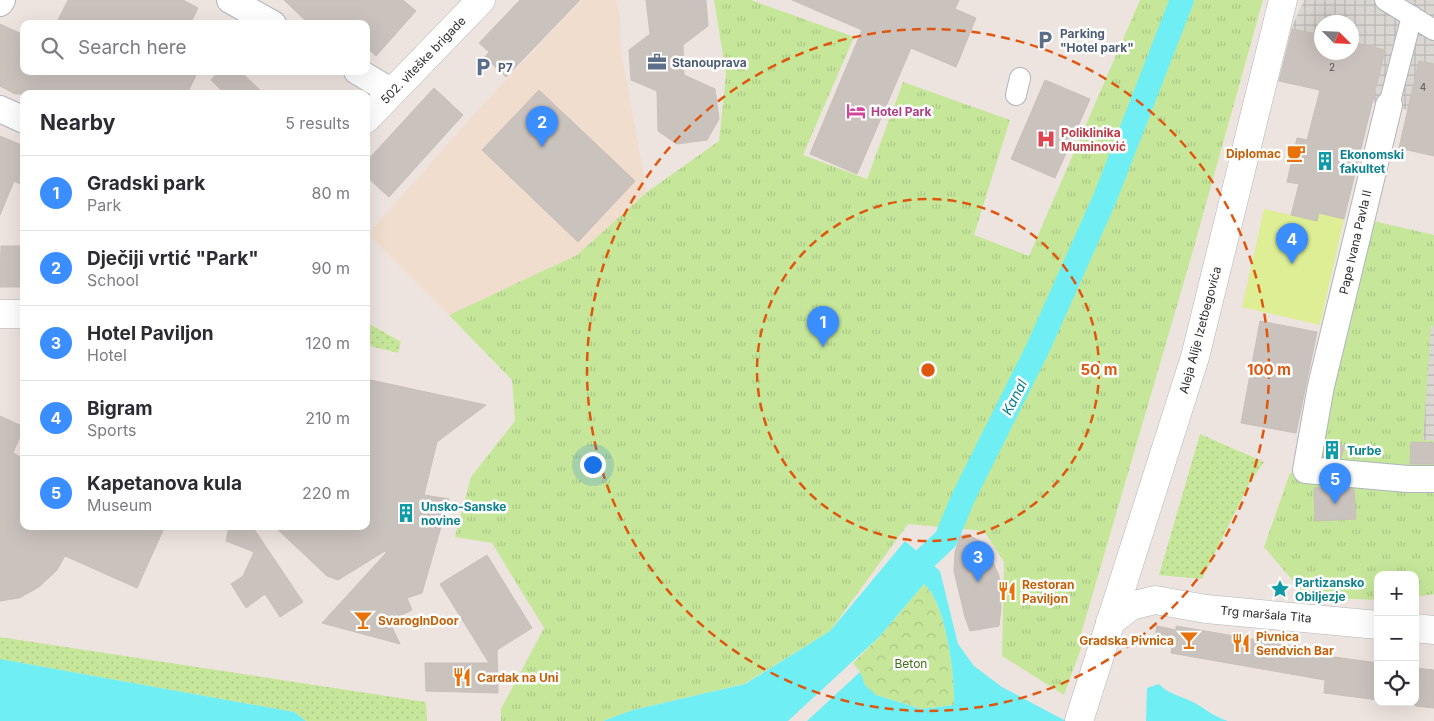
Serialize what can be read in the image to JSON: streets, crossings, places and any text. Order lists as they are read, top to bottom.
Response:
{
  "streets": {
    "main road": ["502. viteške brigade", "Aleja Alije Izetbegovića", "Trg maršala Tita"],
    "street": ["Pape Ivana Pavla II"]
  },
  "crossings": [
    ["Aleja Alije Izetbegovića", "Trg maršala Tita"]
  ],
  "water": ["Kanal"],
  "parks": ["Beton"],
  "places": {
    "parking": ["Parking \"Hotel park\"", "P7"],
    "office": ["Stanouprava"],
    "hotel": ["Hotel Park"],
    "hospital": ["Poliklinika Muminović"],
    "cafe": ["Diplomac"],
    "building": ["Ekonomski fakultet", "Turbe", "Unsko-Sanske novine"],
    "place": ["Partizansko Obiljezje"],
    "restaurant": ["Restoran Paviljon", "Pivnica Sendvich Bar", "Cardak na Uni"],
    "bar": ["SvarogInDoor", "Gradska Pivnica"]
  },
  "house_numbers": ["2", "4"],
  "north": "bottom right",
  "page": {
    "search": "Search here",
    "heading": ["Nearby", "5 results"],
    "pins": [
      "2",
      "4",
      "1",
      "5",
      "3"
    ],
    "list": [
      {
        "mark": "1",
        "name": "Gradski park",
        "note": "Park",
        "value": "80 m"
      },
      {
        "mark": "2",
        "name": "Dječiji vrtić \"Park\"",
        "note": "School",
        "value": "90 m"
      },
      {
        "mark": "3",
        "name": "Hotel Paviljon",
        "note": "Hotel",
        "value": "120 m"
      },
      {
        "mark": "4",
        "name": "Bigram",
        "note": "Sports",
        "value": "210 m"
      },
      {
        "mark": "5",
        "name": "Kapetanova kula",
        "note": "Museum",
        "value": "220 m"
      }
    ],
    "map_buttons": ["+", "−"]
  },
  "rings": ["50 m", "100 m"]
}
